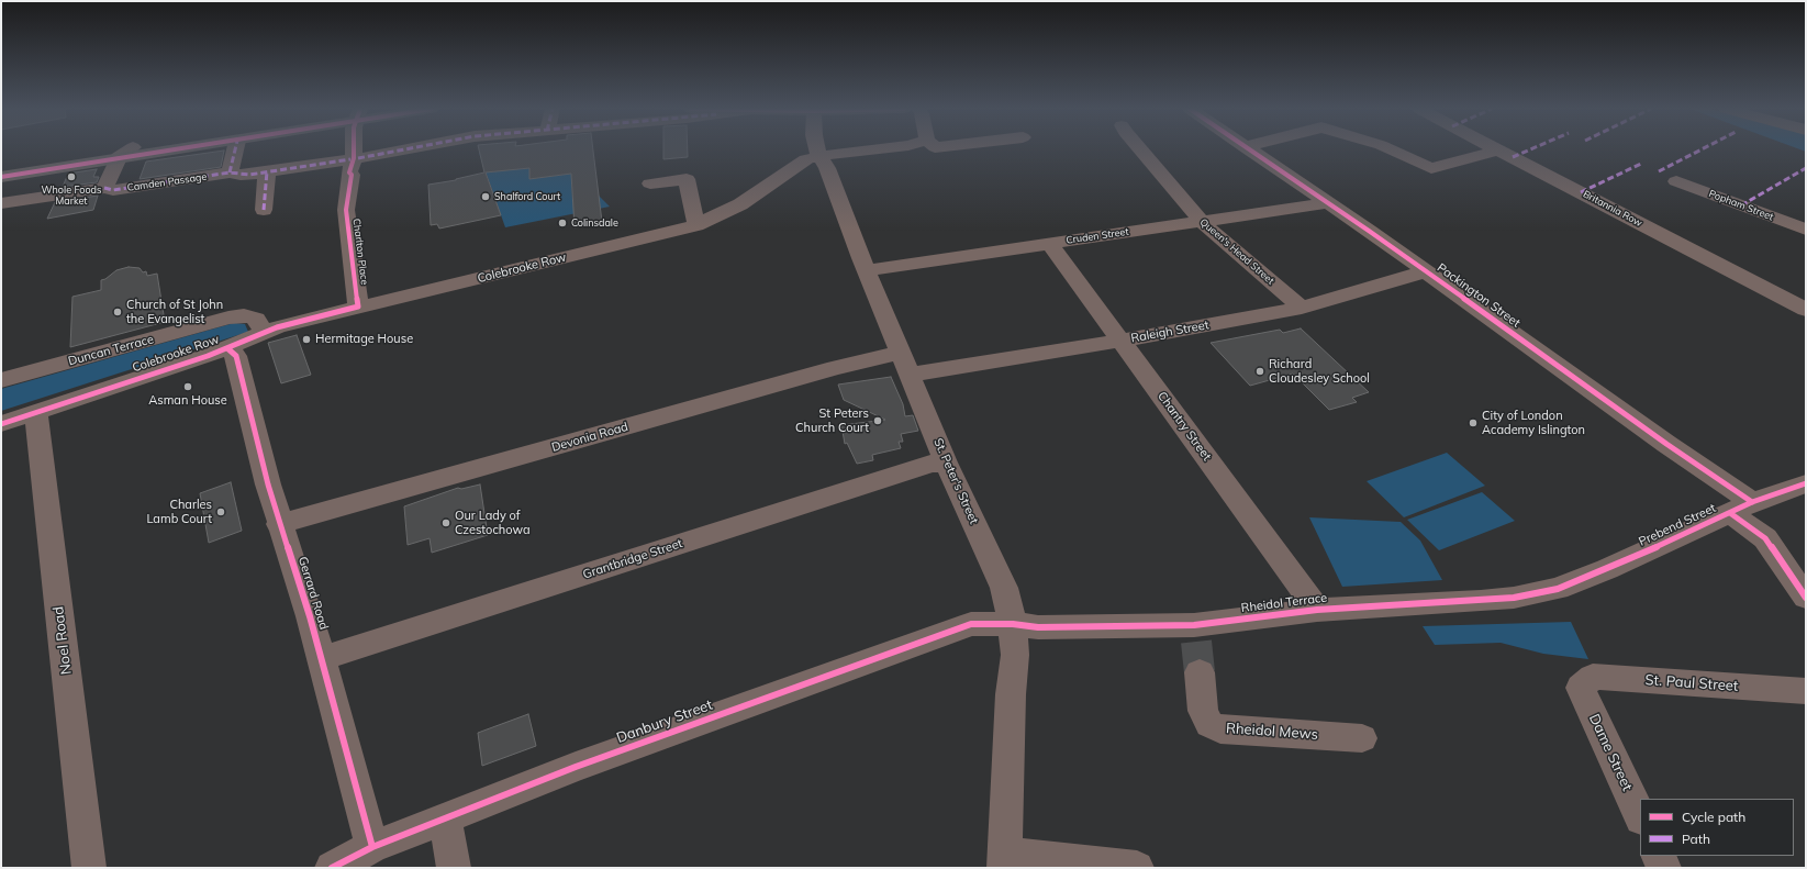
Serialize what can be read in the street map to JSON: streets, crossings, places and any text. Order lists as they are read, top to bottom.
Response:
{
  "streets": {
    "street": [
      "Camden Passage",
      "Popham Street",
      "Britannia Row",
      "Cruden Street",
      "Charlton Place",
      "Queen's Head Street",
      "Colebrooke Row",
      "Packington Street",
      "Raleigh Street",
      "Duncan Terrace",
      "Chantry Street",
      "Devonia Road",
      "St. Peter's Street",
      "Prebend Street",
      "Grantbridge Street",
      "Gerrard Road",
      "Rheidol Terrace",
      "Noel Road",
      "St. Paul Street",
      "Danbury Street",
      "Rheidol Mews",
      "Dame Street"
    ]
  },
  "crossings": [
    ["Cruden Street", "Queen's Head Street"],
    ["Cruden Street", "Packington Street"],
    ["Cruden Street", "Chantry Street"],
    ["Cruden Street", "St. Peter's Street"],
    ["Charlton Place", "Colebrooke Row"],
    ["Queen's Head Street", "Raleigh Street"],
    ["Colebrooke Row", "Duncan Terrace"],
    ["Colebrooke Row", "St. Peter's Street"],
    ["Colebrooke Row", "Gerrard Road"],
    ["Colebrooke Row", "Noel Road"],
    ["Packington Street", "Raleigh Street"],
    ["Packington Street", "Prebend Street"],
    ["Raleigh Street", "Chantry Street"],
    ["Raleigh Street", "Devonia Road"],
    ["Raleigh Street", "St. Peter's Street"],
    ["Chantry Street", "Rheidol Terrace"],
    ["Devonia Road", "St. Peter's Street"],
    ["Devonia Road", "Gerrard Road"],
    ["St. Peter's Street", "Grantbridge Street"],
    ["St. Peter's Street", "Rheidol Terrace"],
    ["St. Peter's Street", "Danbury Street"],
    ["Prebend Street", "Rheidol Terrace"],
    ["Grantbridge Street", "Gerrard Road"],
    ["Gerrard Road", "Danbury Street"],
    ["Rheidol Terrace", "Danbury Street"],
    ["St. Paul Street", "Dame Street"]
  ],
  "places": [
    "Whole Foods Market",
    "Shalford Court",
    "Colinsdale",
    "Church of St John the Evangelist",
    "Hermitage House",
    "Richard Cloudesley School",
    "Asman House",
    "St Peters Church Court",
    "City of London Academy Islington",
    "Charles Lamb Court",
    "Our Lady of Czestochowa"
  ],
  "legend": ["Cycle path", "Path"]
}
